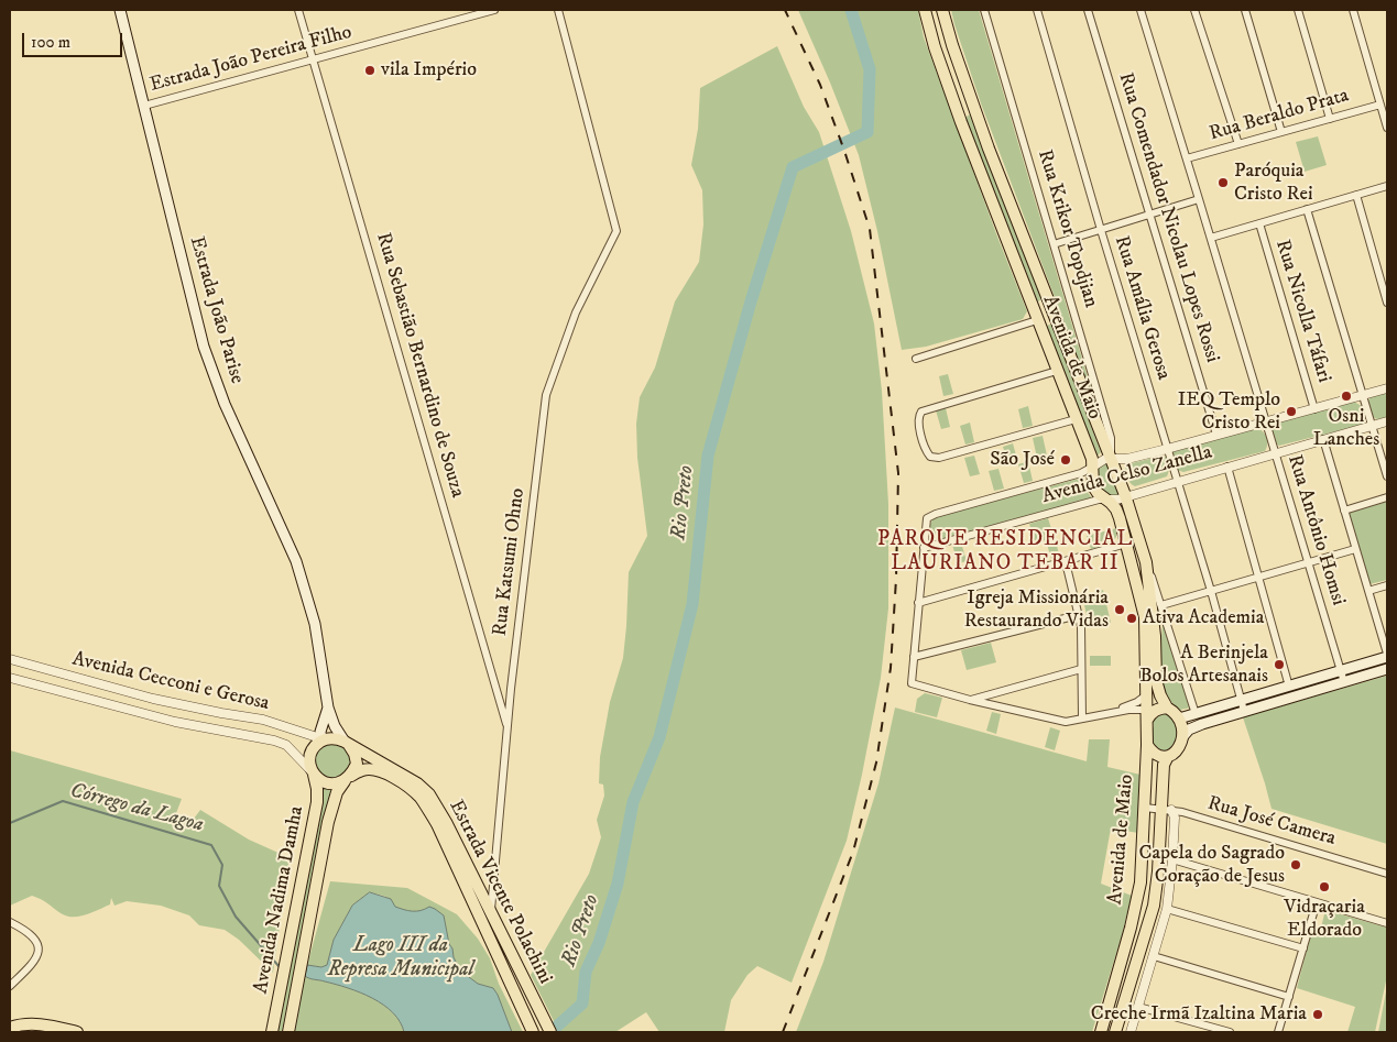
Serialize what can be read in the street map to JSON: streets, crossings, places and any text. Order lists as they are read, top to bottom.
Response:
{
  "streets": {
    "main road": [
      "Estrada João Parise",
      "Avenida de Maio",
      "Estrada Vicente Polachini",
      "Avenida Nadima Damha"
    ],
    "street": [
      "Estrada João Pereira Filho",
      "Rua Beraldo Prata",
      "Rua Comendador Nicolau Lopes Rossi",
      "Rua Krikor Topdjian",
      "Rua Amália Gerosa",
      "Rua Nicolla Táfari",
      "Rua Sebastião Bernardino de Souza",
      "Avenida Celso Zanella",
      "Rua Antônio Homsi",
      "Rua Katsumi Ohno",
      "Avenida Cecconi e Gerosa",
      "Rua José Camera"
    ]
  },
  "crossings": [
    ["Estrada João Pereira Filho", "Estrada João Parise"],
    ["Estrada João Pereira Filho", "Rua Sebastião Bernardino de Souza"],
    ["Rua Beraldo Prata", "Rua Antônio Homsi"],
    ["Rua Comendador Nicolau Lopes Rossi", "Avenida Celso Zanella"],
    ["Rua Krikor Topdjian", "Avenida de Maio"],
    ["Rua Krikor Topdjian", "Avenida Celso Zanella"],
    ["Rua Amália Gerosa", "Avenida Celso Zanella"],
    ["Estrada João Parise", "Avenida Cecconi e Gerosa"],
    ["Estrada João Parise", "Estrada Vicente Polachini"],
    ["Estrada João Parise", "Avenida Nadima Damha"],
    ["Rua Nicolla Táfari", "Avenida Celso Zanella"],
    ["Avenida de Maio", "Avenida Celso Zanella"],
    ["Avenida de Maio", "Rua José Camera"],
    ["Rua Sebastião Bernardino de Souza", "Rua Katsumi Ohno"],
    ["Avenida Celso Zanella", "Rua Antônio Homsi"],
    ["Rua Katsumi Ohno", "Estrada Vicente Polachini"],
    ["Avenida Cecconi e Gerosa", "Estrada Vicente Polachini"],
    ["Avenida Cecconi e Gerosa", "Avenida Nadima Damha"],
    ["Estrada Vicente Polachini", "Avenida Nadima Damha"]
  ],
  "districts": ["PARQUE RESIDENCIAL LAURIANO TEBAR II"],
  "water": ["Rio Preto", "Córrego da Lagoa", "Lago III da Represa Municipal"],
  "places": [
    "vila Império",
    "Paróquia Cristo Rei",
    "Osni Lanches",
    "IEQ Templo Cristo Rei",
    "São José",
    "Igreja Missionária Restaurando Vidas",
    "Ativa Academia",
    "A Berinjela Bolos Artesanais",
    "Capela do Sagrado Coração de Jesus",
    "Vidraçaria Eldorado",
    "Creche Irmã Izaltina Maria"
  ],
  "scale_bar": "100 m"
}
